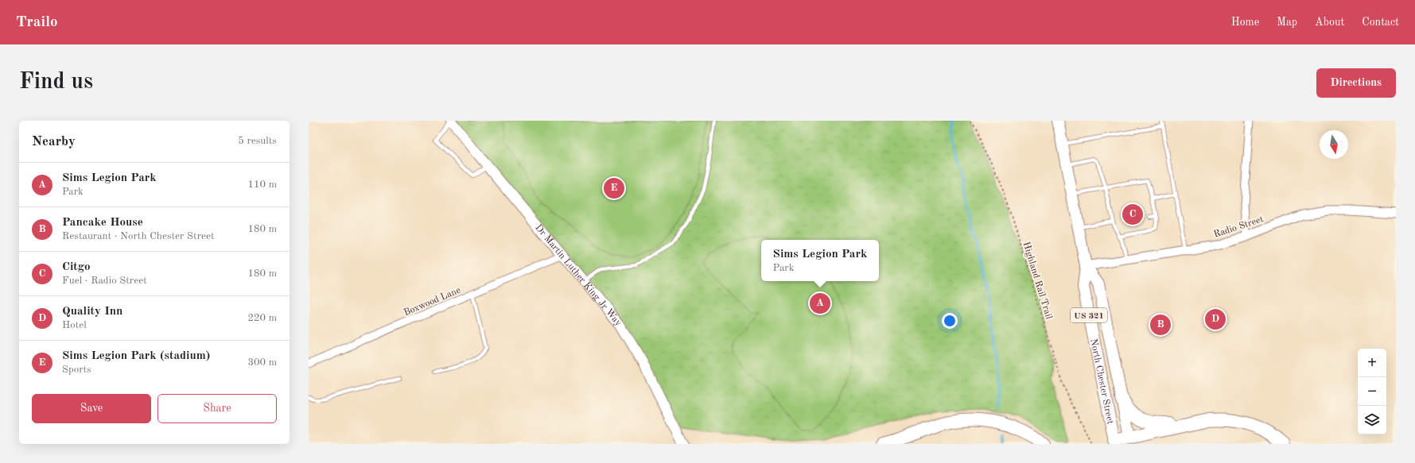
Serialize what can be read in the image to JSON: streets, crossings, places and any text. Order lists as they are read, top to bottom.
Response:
{
  "streets": {
    "main road": ["Dr Martin Luther King Jr Way", "US 321", "North Chester Street"],
    "street": ["Radio Street", "Boxwood Lane"],
    "path": ["Highland Rail Trail"]
  },
  "crossings": [
    ["Radio Street", "North Chester Street"],
    ["Dr Martin Luther King Jr Way", "Boxwood Lane"]
  ],
  "north": "bottom",
  "page": {
    "header": "Trailo",
    "nav": [
      "Home",
      "Map",
      "About",
      "Contact"
    ],
    "buttons": [
      "Directions",
      ["Save", "Share"]
    ],
    "title": "Find us",
    "heading": ["Nearby", "5 results"],
    "list": [
      {
        "mark": "A",
        "name": "Sims Legion Park",
        "note": "Park",
        "value": "110 m"
      },
      {
        "mark": "B",
        "name": "Pancake House",
        "note": "Restaurant · North Chester Street",
        "value": "180 m"
      },
      {
        "mark": "C",
        "name": "Citgo",
        "note": "Fuel · Radio Street",
        "value": "180 m"
      },
      {
        "mark": "D",
        "name": "Quality Inn",
        "note": "Hotel",
        "value": "220 m"
      },
      {
        "mark": "E",
        "name": "Sims Legion Park (stadium)",
        "note": "Sports",
        "value": "300 m"
      }
    ],
    "pins": [
      "E",
      "C",
      "A",
      "D",
      "B"
    ],
    "popup": ["Sims Legion Park", "Park"],
    "map_buttons": ["+", "−"]
  }
}
